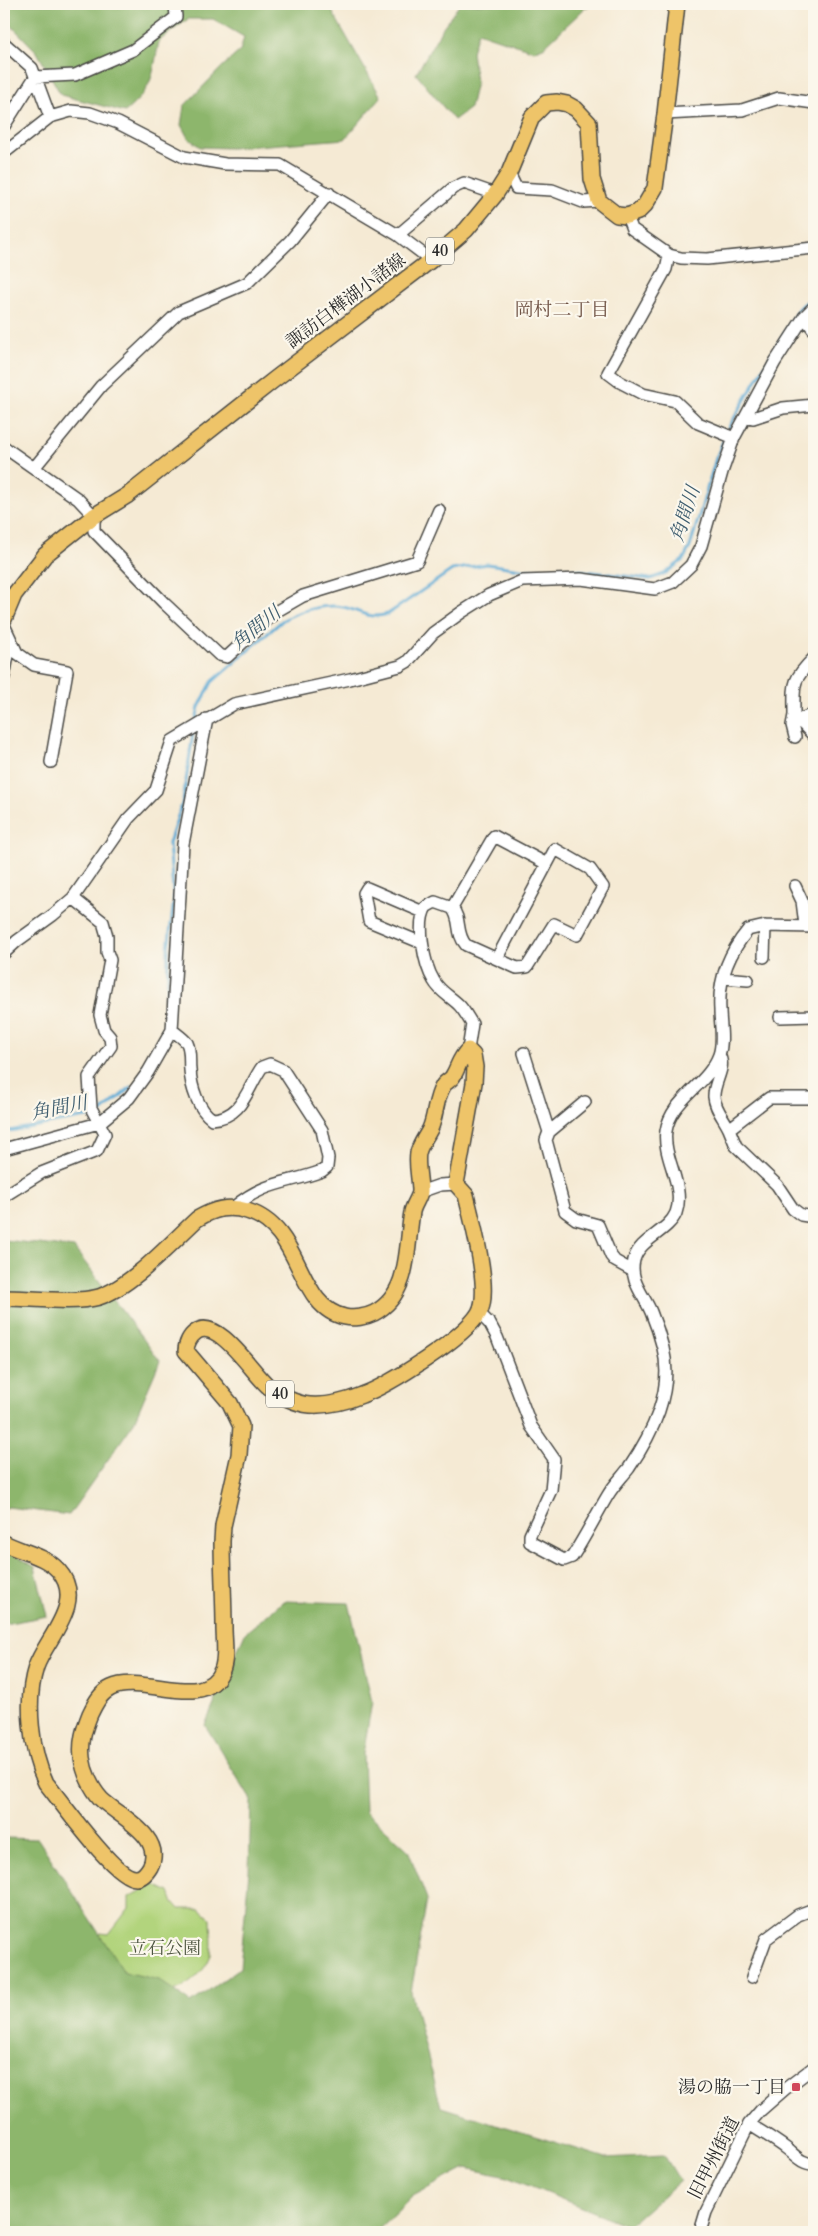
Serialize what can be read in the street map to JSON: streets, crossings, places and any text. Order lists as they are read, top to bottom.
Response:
{
  "streets": {
    "main road": ["40", "諏訪白樺湖小諸線"],
    "street": ["旧甲州街道"]
  },
  "districts": ["岡村二丁目"],
  "water": ["角間川"],
  "parks": ["立石公園"],
  "places": {
    "transit": ["湯の脇一丁目"]
  }
}
